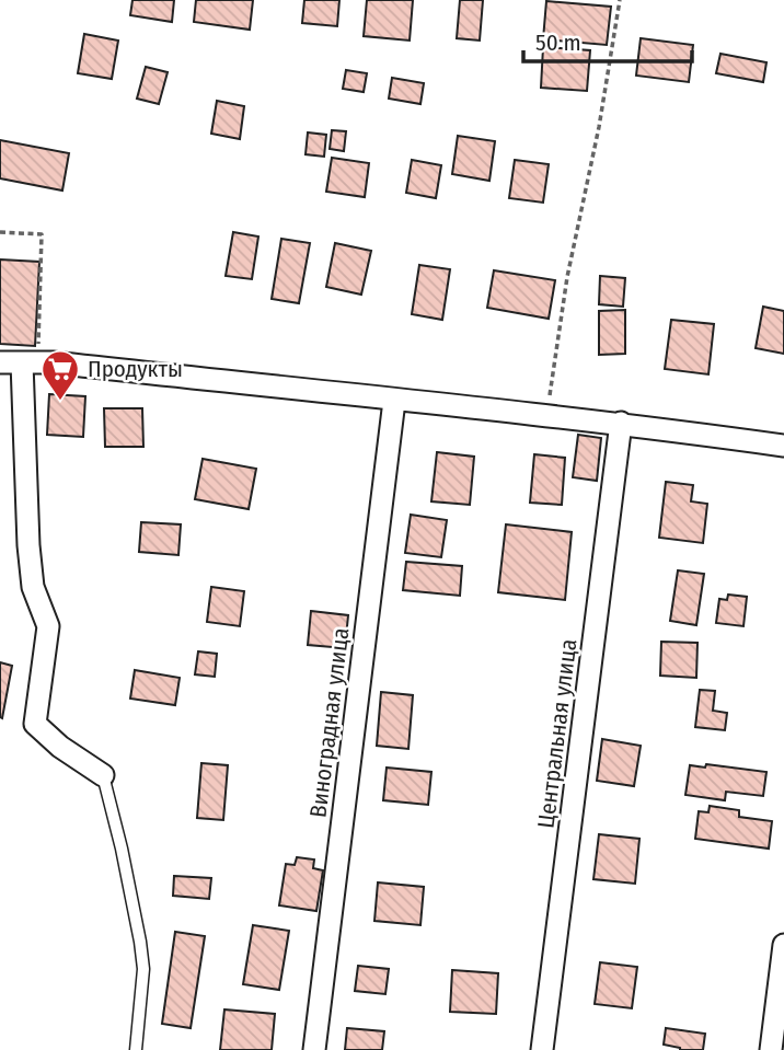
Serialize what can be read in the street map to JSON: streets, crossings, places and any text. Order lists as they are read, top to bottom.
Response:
{
  "streets": {
    "street": ["Виноградная улица", "Центральная улица"]
  },
  "places": {
    "supermarket": ["Продукты"]
  },
  "scale_bar": "50 m"
}
